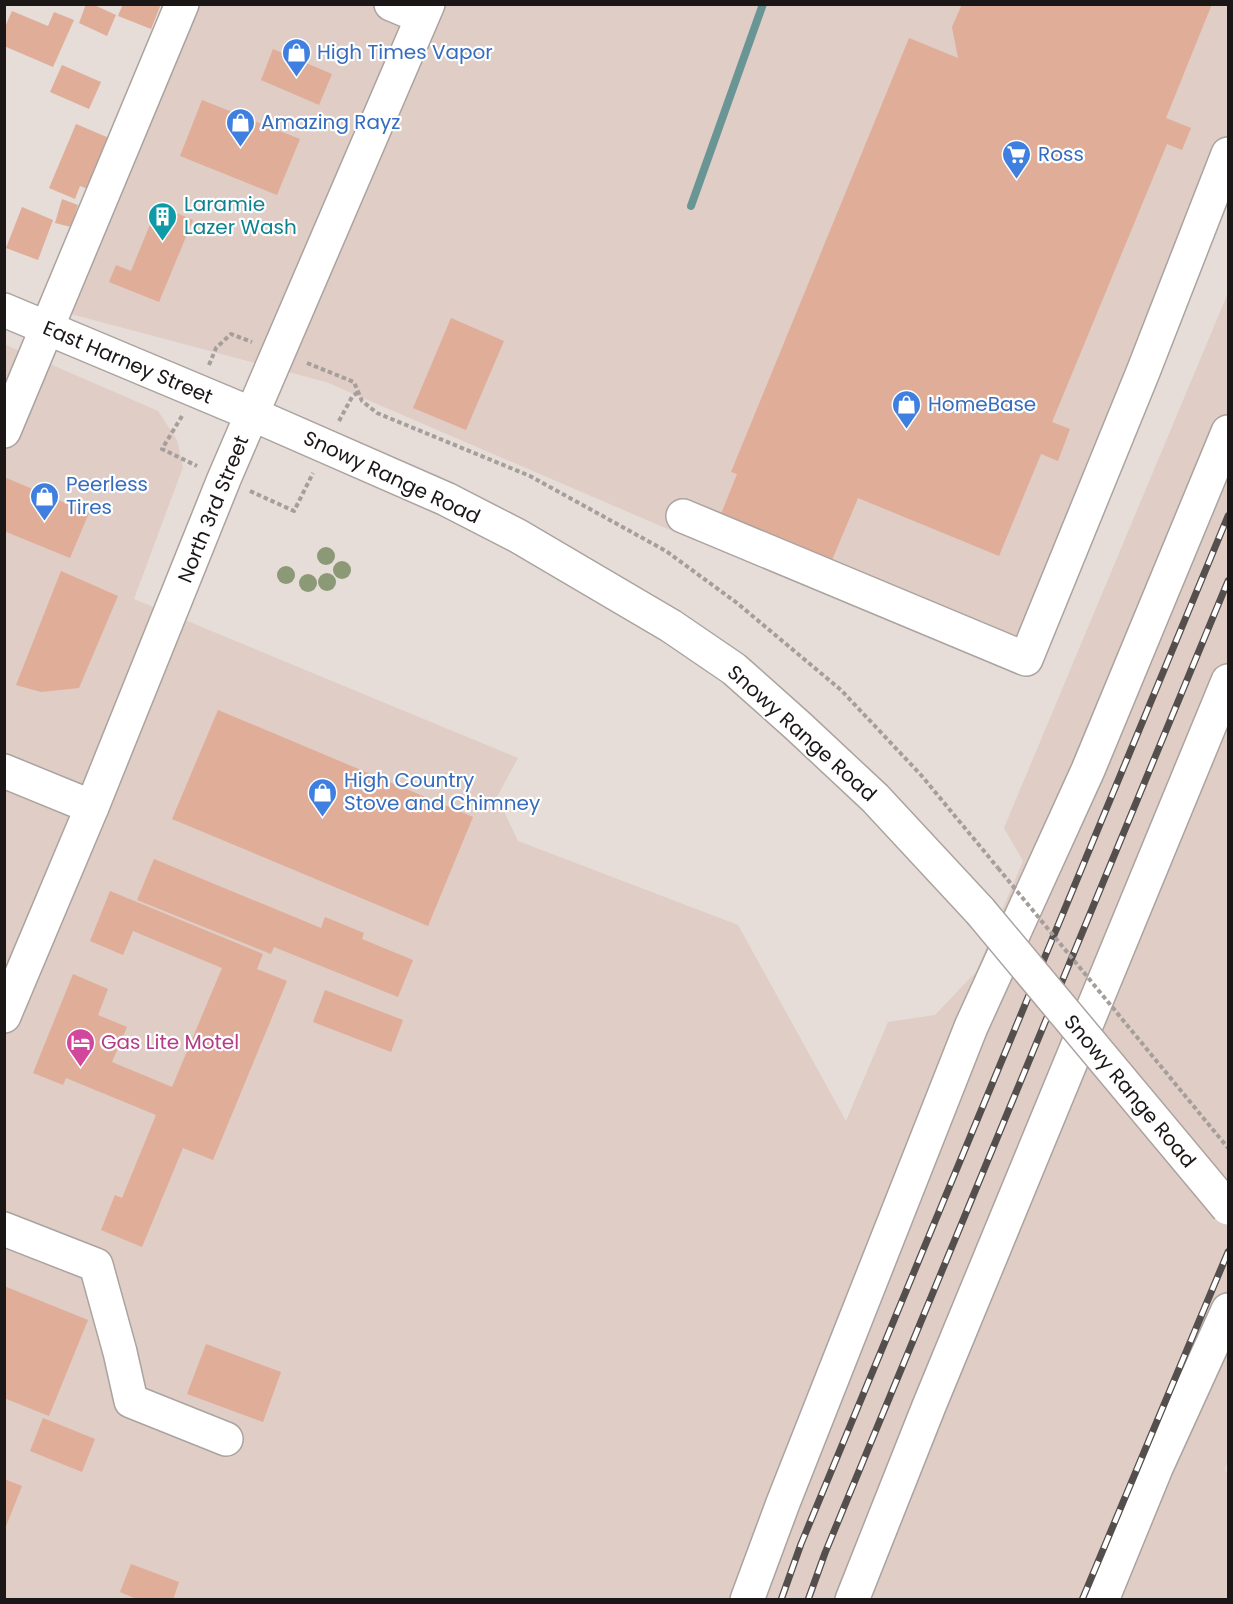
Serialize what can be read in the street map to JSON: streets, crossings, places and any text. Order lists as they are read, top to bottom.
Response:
{
  "streets": {
    "main road": ["East Harney Street", "Snowy Range Road", "North 3rd Street"]
  },
  "crossings": [
    ["East Harney Street", "Snowy Range Road"],
    ["East Harney Street", "North 3rd Street"],
    ["Snowy Range Road", "North 3rd Street"]
  ],
  "places": {
    "shop": [
      "High Times Vapor",
      "Amazing Rayz",
      "HomeBase",
      "Peerless Tires",
      "High Country Stove and Chimney"
    ],
    "supermarket": ["Ross"],
    "building": ["Laramie Lazer Wash"],
    "hotel": ["Gas Lite Motel"]
  }
}
